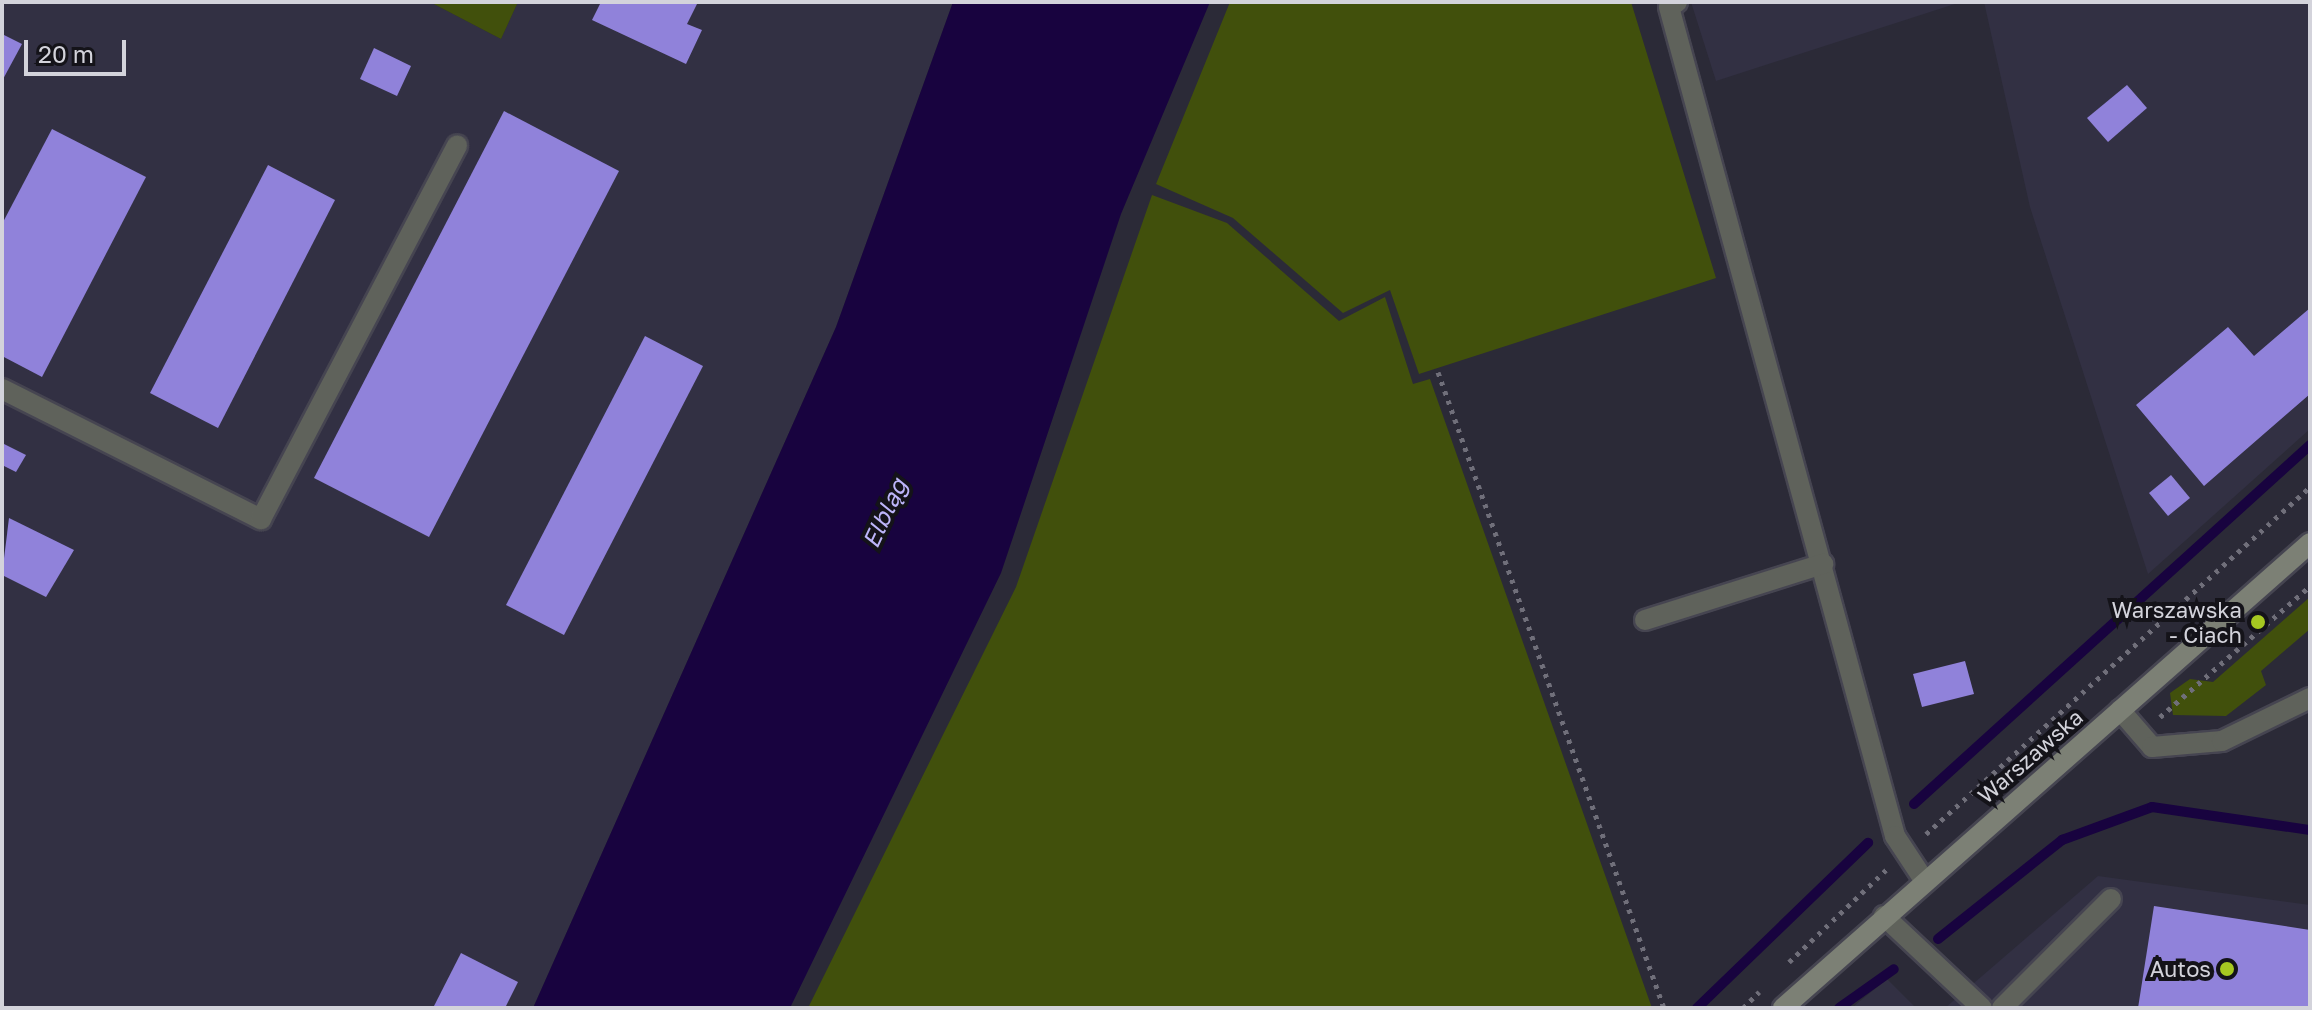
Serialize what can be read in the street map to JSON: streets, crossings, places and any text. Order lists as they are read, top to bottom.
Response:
{
  "streets": {
    "main road": ["Warszawska"]
  },
  "water": ["Elbląg"],
  "places": ["Warszawska - Ciach", "Autos"],
  "scale_bar": "20 m"
}
